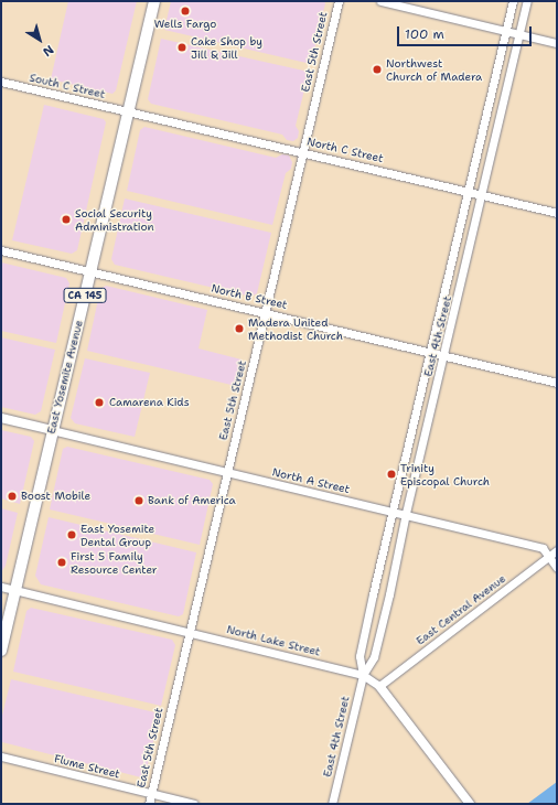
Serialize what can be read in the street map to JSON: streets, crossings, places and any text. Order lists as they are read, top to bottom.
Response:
{
  "streets": {
    "main road": ["CA 145", "East Yosemite Avenue"],
    "street": [
      "East 5th Street",
      "South C Street",
      "North C Street",
      "North B Street",
      "East 4th Street",
      "North A Street",
      "East Central Avenue",
      "North Lake Street",
      "Flume Street"
    ]
  },
  "crossings": [
    ["East 5th Street", "North C Street"],
    ["East 5th Street", "North B Street"],
    ["East 5th Street", "North A Street"],
    ["East 5th Street", "North Lake Street"],
    ["East 5th Street", "Flume Street"],
    ["South C Street", "North C Street"],
    ["South C Street", "East Yosemite Avenue"],
    ["North C Street", "East 4th Street"],
    ["North C Street", "East Yosemite Avenue"],
    ["North B Street", "East 4th Street"],
    ["North B Street", "East Yosemite Avenue"],
    ["East 4th Street", "North A Street"],
    ["East 4th Street", "North Lake Street"],
    ["East Yosemite Avenue", "North A Street"],
    ["East Yosemite Avenue", "North Lake Street"],
    ["North A Street", "East Central Avenue"],
    ["East Central Avenue", "North Lake Street"]
  ],
  "places": [
    "Wells Fargo",
    "Cake Shop by Jill & Jill",
    "Northwest Church of Madera",
    "Social Security Administration",
    "Madera United Methodist Church",
    "Camarena Kids",
    "Trinity Episcopal Church",
    "Boost Mobile",
    "Bank of America",
    "East Yosemite Dental Group",
    "First 5 Family Resource Center"
  ],
  "scale_bar": "100 m",
  "north": "bottom right"
}
